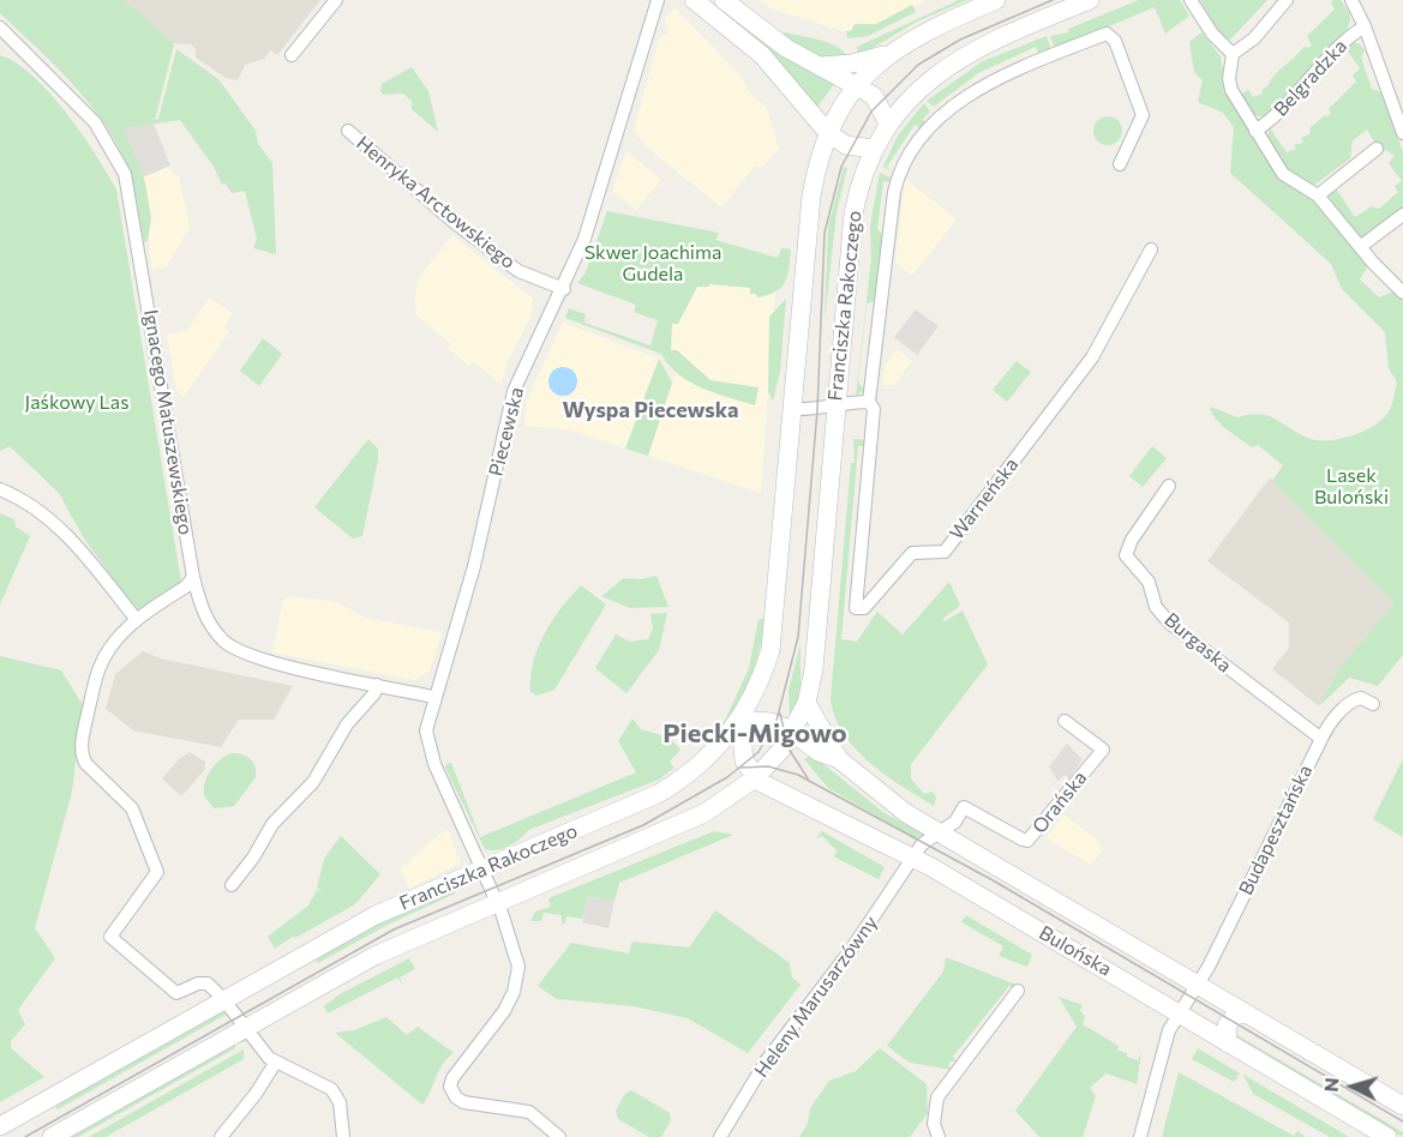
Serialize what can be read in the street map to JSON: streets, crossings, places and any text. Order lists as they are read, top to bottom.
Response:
{
  "streets": {
    "main road": ["Franciszka Rakoczego", "Bulońska"],
    "street": [
      "Belgradzka",
      "Henryka Arctowskiego",
      "Ignacego Matuszewskiego",
      "Piecewska",
      "Warneńska",
      "Burgaska",
      "Orańska",
      "Budapesztańska",
      "Heleny Marusarzówny"
    ]
  },
  "crossings": [
    ["Henryka Arctowskiego", "Piecewska"],
    ["Franciszka Rakoczego", "Piecewska"],
    ["Franciszka Rakoczego", "Bulońska"],
    ["Ignacego Matuszewskiego", "Piecewska"],
    ["Burgaska", "Budapesztańska"],
    ["Orańska", "Bulońska"],
    ["Orańska", "Heleny Marusarzówny"],
    ["Budapesztańska", "Bulońska"],
    ["Bulońska", "Heleny Marusarzówny"]
  ],
  "districts": ["Wyspa Piecewska", "Piecki-Migowo"],
  "parks": ["Skwer Joachima Gudela", "Jaśkowy Las", "Lasek Buloński"],
  "north": "left"
}
